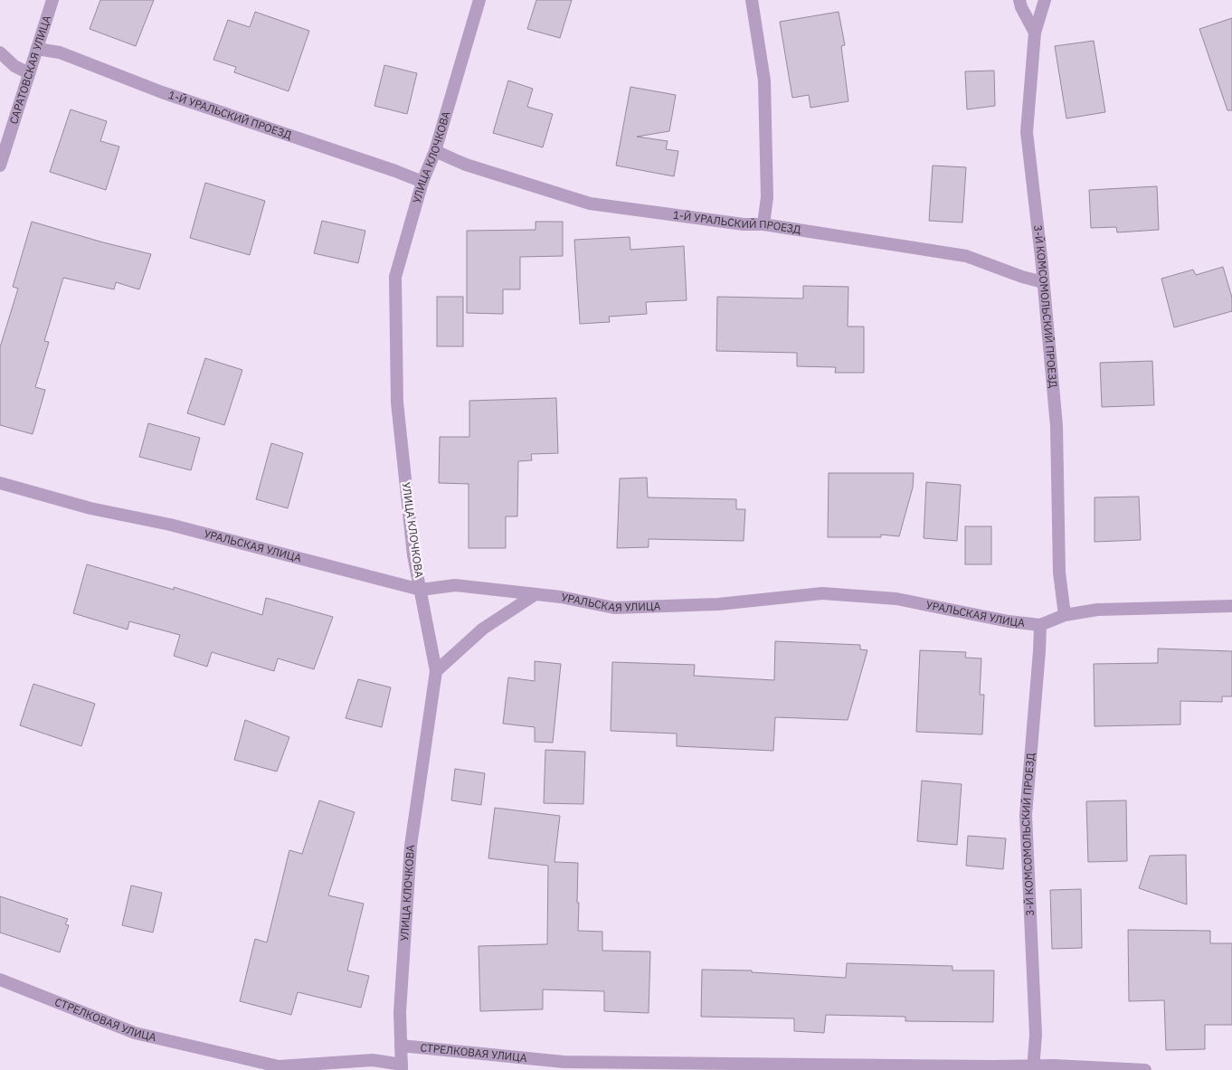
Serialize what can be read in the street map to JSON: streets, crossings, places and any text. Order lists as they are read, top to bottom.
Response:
{
  "streets": {
    "street": [
      "САРАТОВСКАЯ УЛИЦА",
      "1-Й УРАЛЬСКИЙ ПРОЕЗД",
      "УЛИЦА КЛОЧКОВА",
      "3-Й КОМСОМОЛЬСКИЙ ПРОЕЗД",
      "УРАЛЬСКАЯ УЛИЦА",
      "СТРЕЛКОВАЯ УЛИЦА"
    ]
  },
  "crossings": [
    ["САРАТОВСКАЯ УЛИЦА", "1-Й УРАЛЬСКИЙ ПРОЕЗД"],
    ["1-Й УРАЛЬСКИЙ ПРОЕЗД", "УЛИЦА КЛОЧКОВА"],
    ["1-Й УРАЛЬСКИЙ ПРОЕЗД", "3-Й КОМСОМОЛЬСКИЙ ПРОЕЗД"],
    ["УЛИЦА КЛОЧКОВА", "УРАЛЬСКАЯ УЛИЦА"],
    ["УЛИЦА КЛОЧКОВА", "СТРЕЛКОВАЯ УЛИЦА"],
    ["3-Й КОМСОМОЛЬСКИЙ ПРОЕЗД", "УРАЛЬСКАЯ УЛИЦА"],
    ["3-Й КОМСОМОЛЬСКИЙ ПРОЕЗД", "СТРЕЛКОВАЯ УЛИЦА"]
  ]
}
